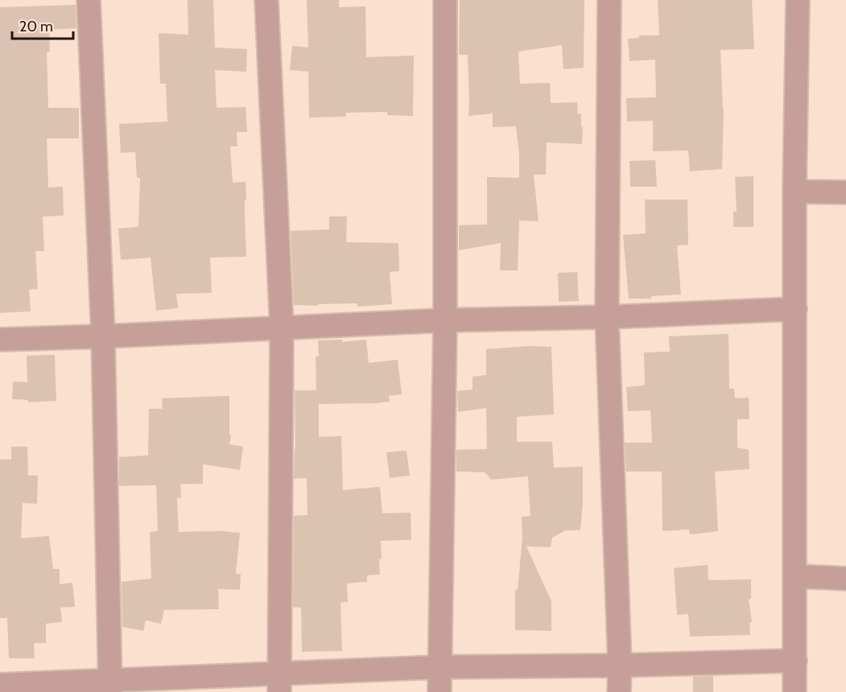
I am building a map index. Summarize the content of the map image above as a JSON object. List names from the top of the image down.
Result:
{
  "scale_bar": "20 m"
}
